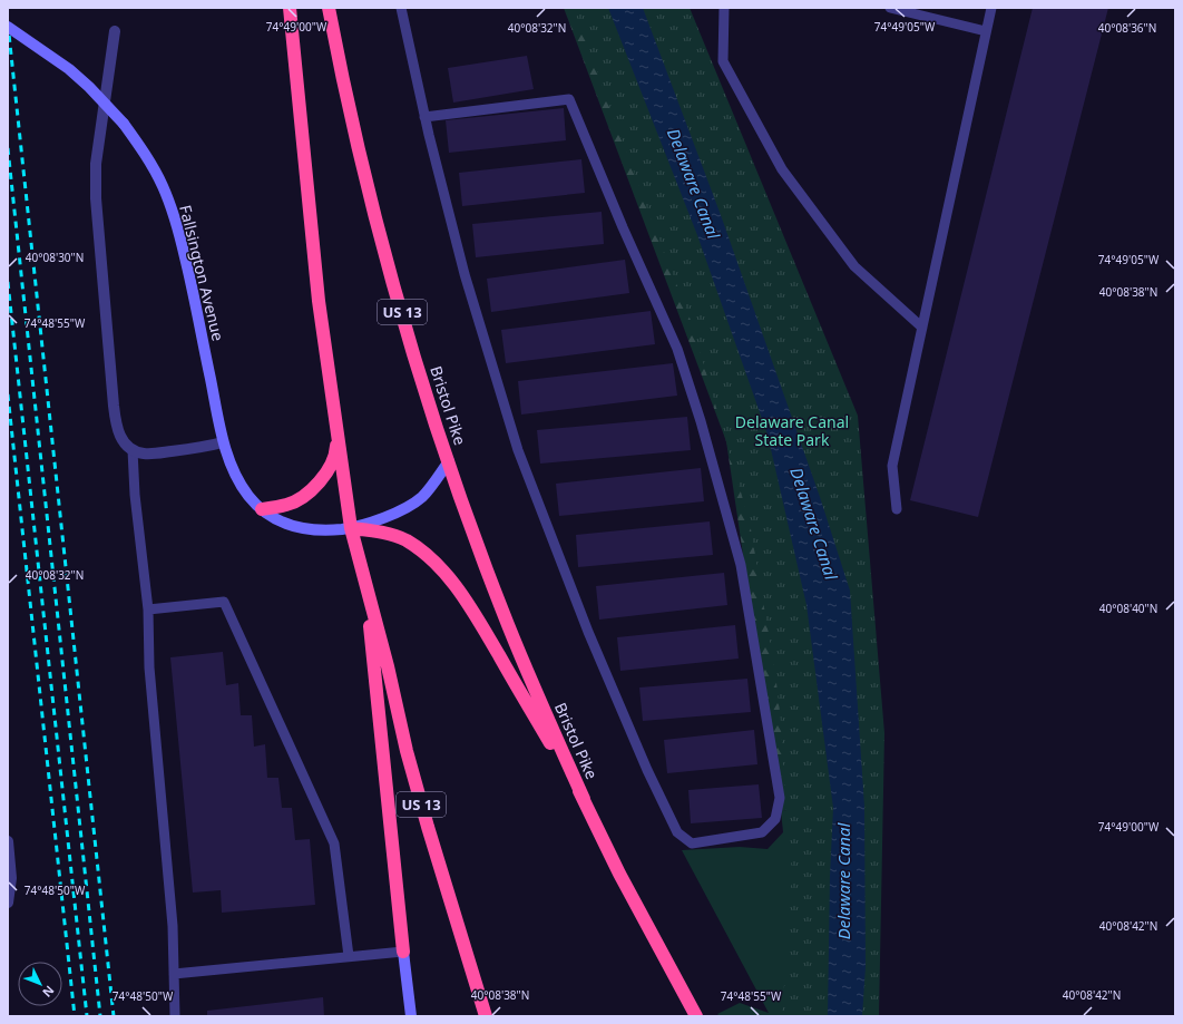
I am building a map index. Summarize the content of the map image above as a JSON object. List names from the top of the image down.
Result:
{
  "streets": {
    "highway": ["US 13", "Bristol Pike"],
    "main road": ["Fallsington Avenue"]
  },
  "crossings": [
    ["Fallsington Avenue", "US 13"],
    ["Fallsington Avenue", "Bristol Pike"],
    ["US 13", "Bristol Pike"]
  ],
  "water": ["Delaware Canal"],
  "parks": ["Delaware Canal State Park"],
  "north": "bottom right",
  "coordinates": [
    "74°49'00\"W",
    "74°49'05\"W",
    "40°08'32\"N",
    "40°08'36\"N",
    "40°08'30\"N",
    "40°08'38\"N",
    "74°48'55\"W",
    "40°08'40\"N",
    "74°48'50\"W",
    "40°08'42\"N"
  ]
}
